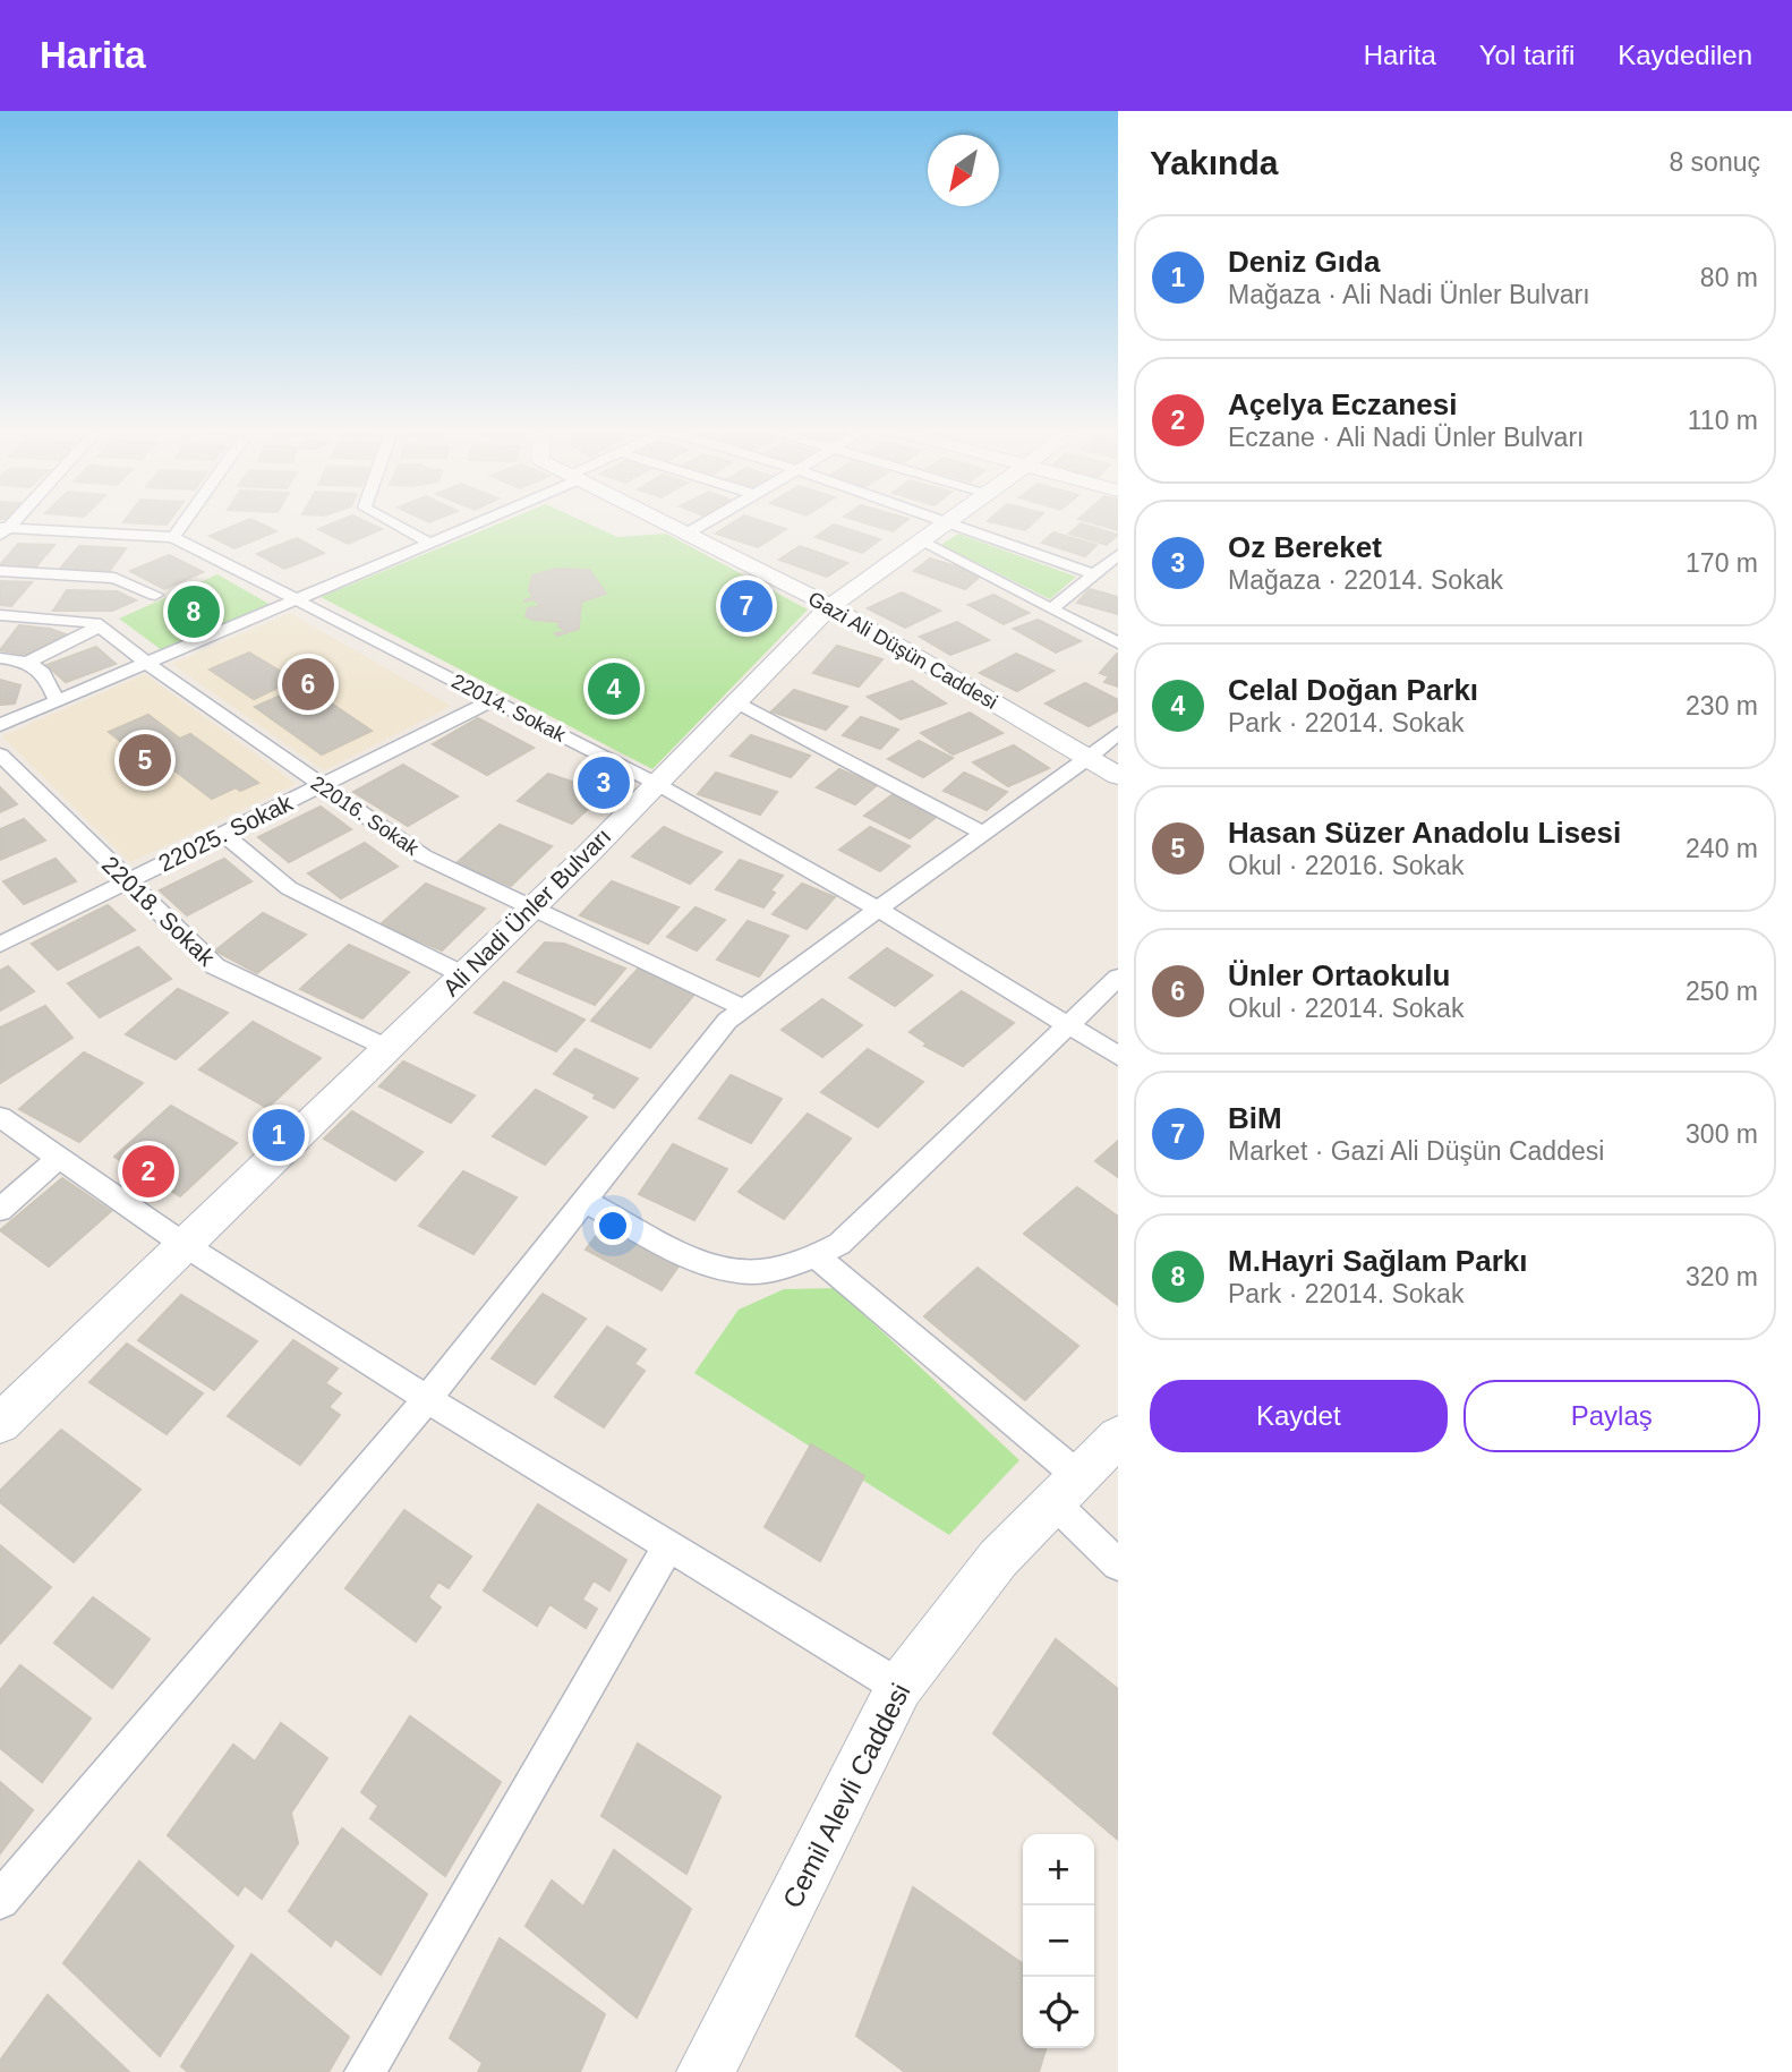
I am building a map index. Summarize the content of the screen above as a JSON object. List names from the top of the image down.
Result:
{
  "streets": {
    "street": [
      "Gazi Ali Düşün Caddesi",
      "22014. Sokak",
      "22016. Sokak",
      "22025. Sokak",
      "22018. Sokak",
      "Ali Nadi Ünler Bulvarı",
      "Cemil Alevli Caddesi"
    ]
  },
  "crossings": [
    ["Gazi Ali Düşün Caddesi", "Ali Nadi Ünler Bulvarı"],
    ["22014. Sokak", "22025. Sokak"],
    ["22014. Sokak", "Ali Nadi Ünler Bulvarı"],
    ["22016. Sokak", "22025. Sokak"],
    ["22016. Sokak", "Ali Nadi Ünler Bulvarı"],
    ["22025. Sokak", "22018. Sokak"],
    ["22018. Sokak", "Ali Nadi Ünler Bulvarı"]
  ],
  "north": "bottom left",
  "page": {
    "header": "Harita",
    "nav": ["Harita", "Yol tarifi", "Kaydedilen"],
    "heading": ["Yakında", "8 sonuç"],
    "list": [
      {
        "mark": "1",
        "name": "Deniz Gıda",
        "note": "Mağaza · Ali Nadi Ünler Bulvarı",
        "value": "80 m"
      },
      {
        "mark": "2",
        "name": "Açelya Eczanesi",
        "note": "Eczane · Ali Nadi Ünler Bulvarı",
        "value": "110 m"
      },
      {
        "mark": "3",
        "name": "Oz Bereket",
        "note": "Mağaza · 22014. Sokak",
        "value": "170 m"
      },
      {
        "mark": "4",
        "name": "Celal Doğan Parkı",
        "note": "Park · 22014. Sokak",
        "value": "230 m"
      },
      {
        "mark": "5",
        "name": "Hasan Süzer Anadolu Lisesi",
        "note": "Okul · 22016. Sokak",
        "value": "240 m"
      },
      {
        "mark": "6",
        "name": "Ünler Ortaokulu",
        "note": "Okul · 22014. Sokak",
        "value": "250 m"
      },
      {
        "mark": "7",
        "name": "BiM",
        "note": "Market · Gazi Ali Düşün Caddesi",
        "value": "300 m"
      },
      {
        "mark": "8",
        "name": "M.Hayri Sağlam Parkı",
        "note": "Park · 22014. Sokak",
        "value": "320 m"
      }
    ],
    "pins": [
      "7",
      "8",
      "6",
      "4",
      "5",
      "3",
      "1",
      "2"
    ],
    "buttons": ["Kaydet", "Paylaş"],
    "map_buttons": ["+", "−"]
  }
}
